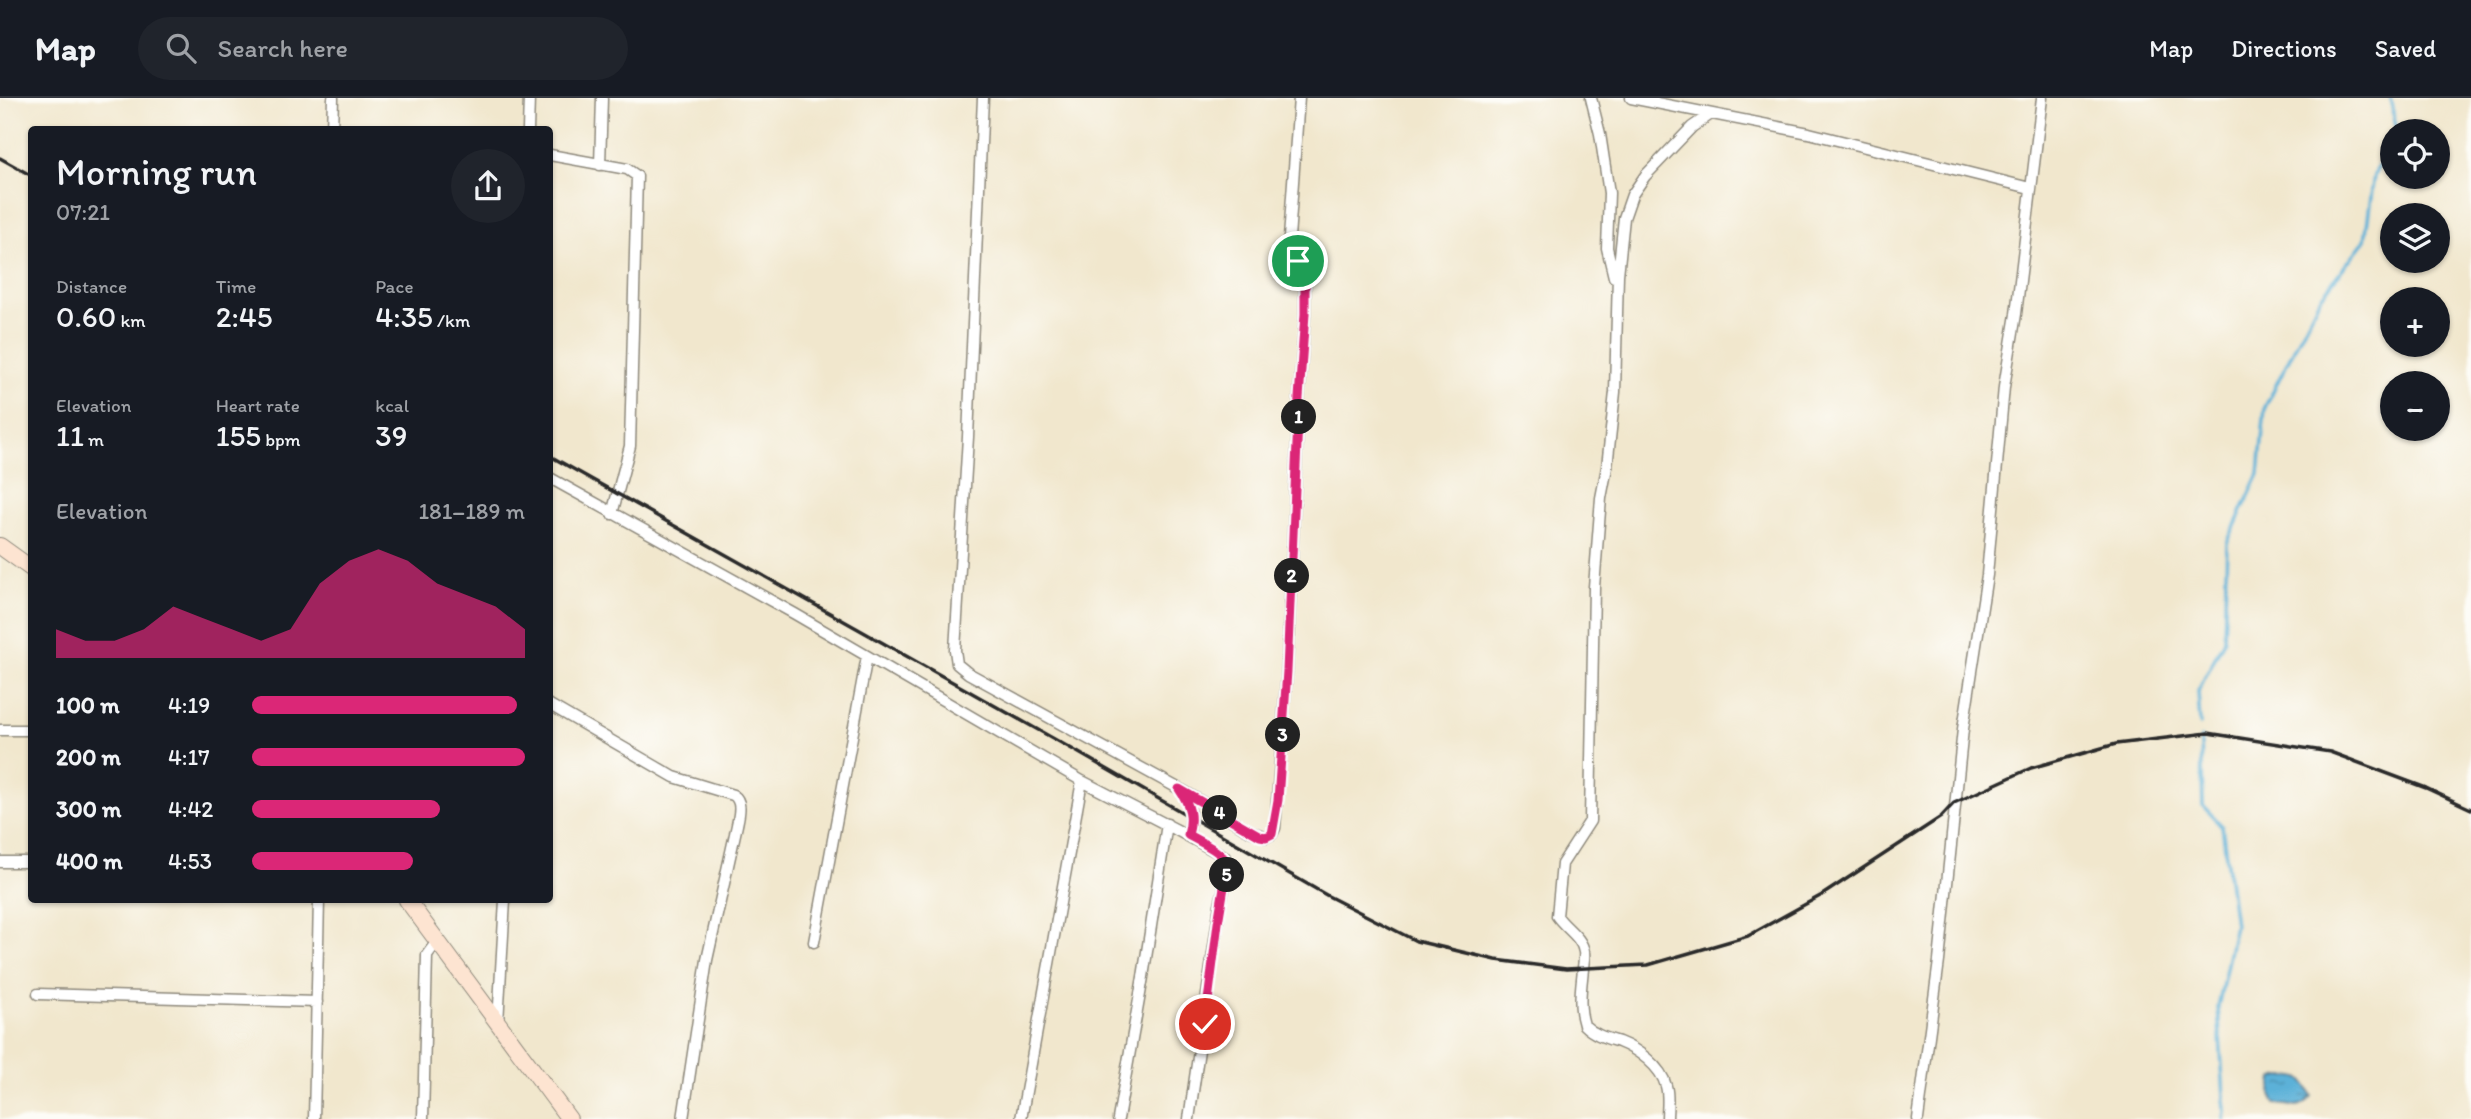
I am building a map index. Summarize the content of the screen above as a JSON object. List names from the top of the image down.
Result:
{
  "page": {
    "header": "Map",
    "search": "Search here",
    "nav": ["Map", "Directions", "Saved"],
    "map_buttons": ["+", "−"],
    "heading": ["Morning run", "07:21"],
    "stats": [
      ["Distance", "0.60 km"],
      ["Time", "2:45"],
      ["Pace", "4:35 /km"],
      ["Elevation", "11 m"],
      ["Heart rate", "155 bpm"],
      ["kcal", "39"]
    ],
    "pins": [
      "1",
      "2",
      "3",
      "4",
      "5"
    ],
    "chart": ["Elevation", "181–189 m"],
    "list": [
      {
        "name": "100 m",
        "note": "4:19"
      },
      {
        "name": "200 m",
        "note": "4:17"
      },
      {
        "name": "300 m",
        "note": "4:42"
      },
      {
        "name": "400 m",
        "note": "4:53"
      }
    ]
  }
}
